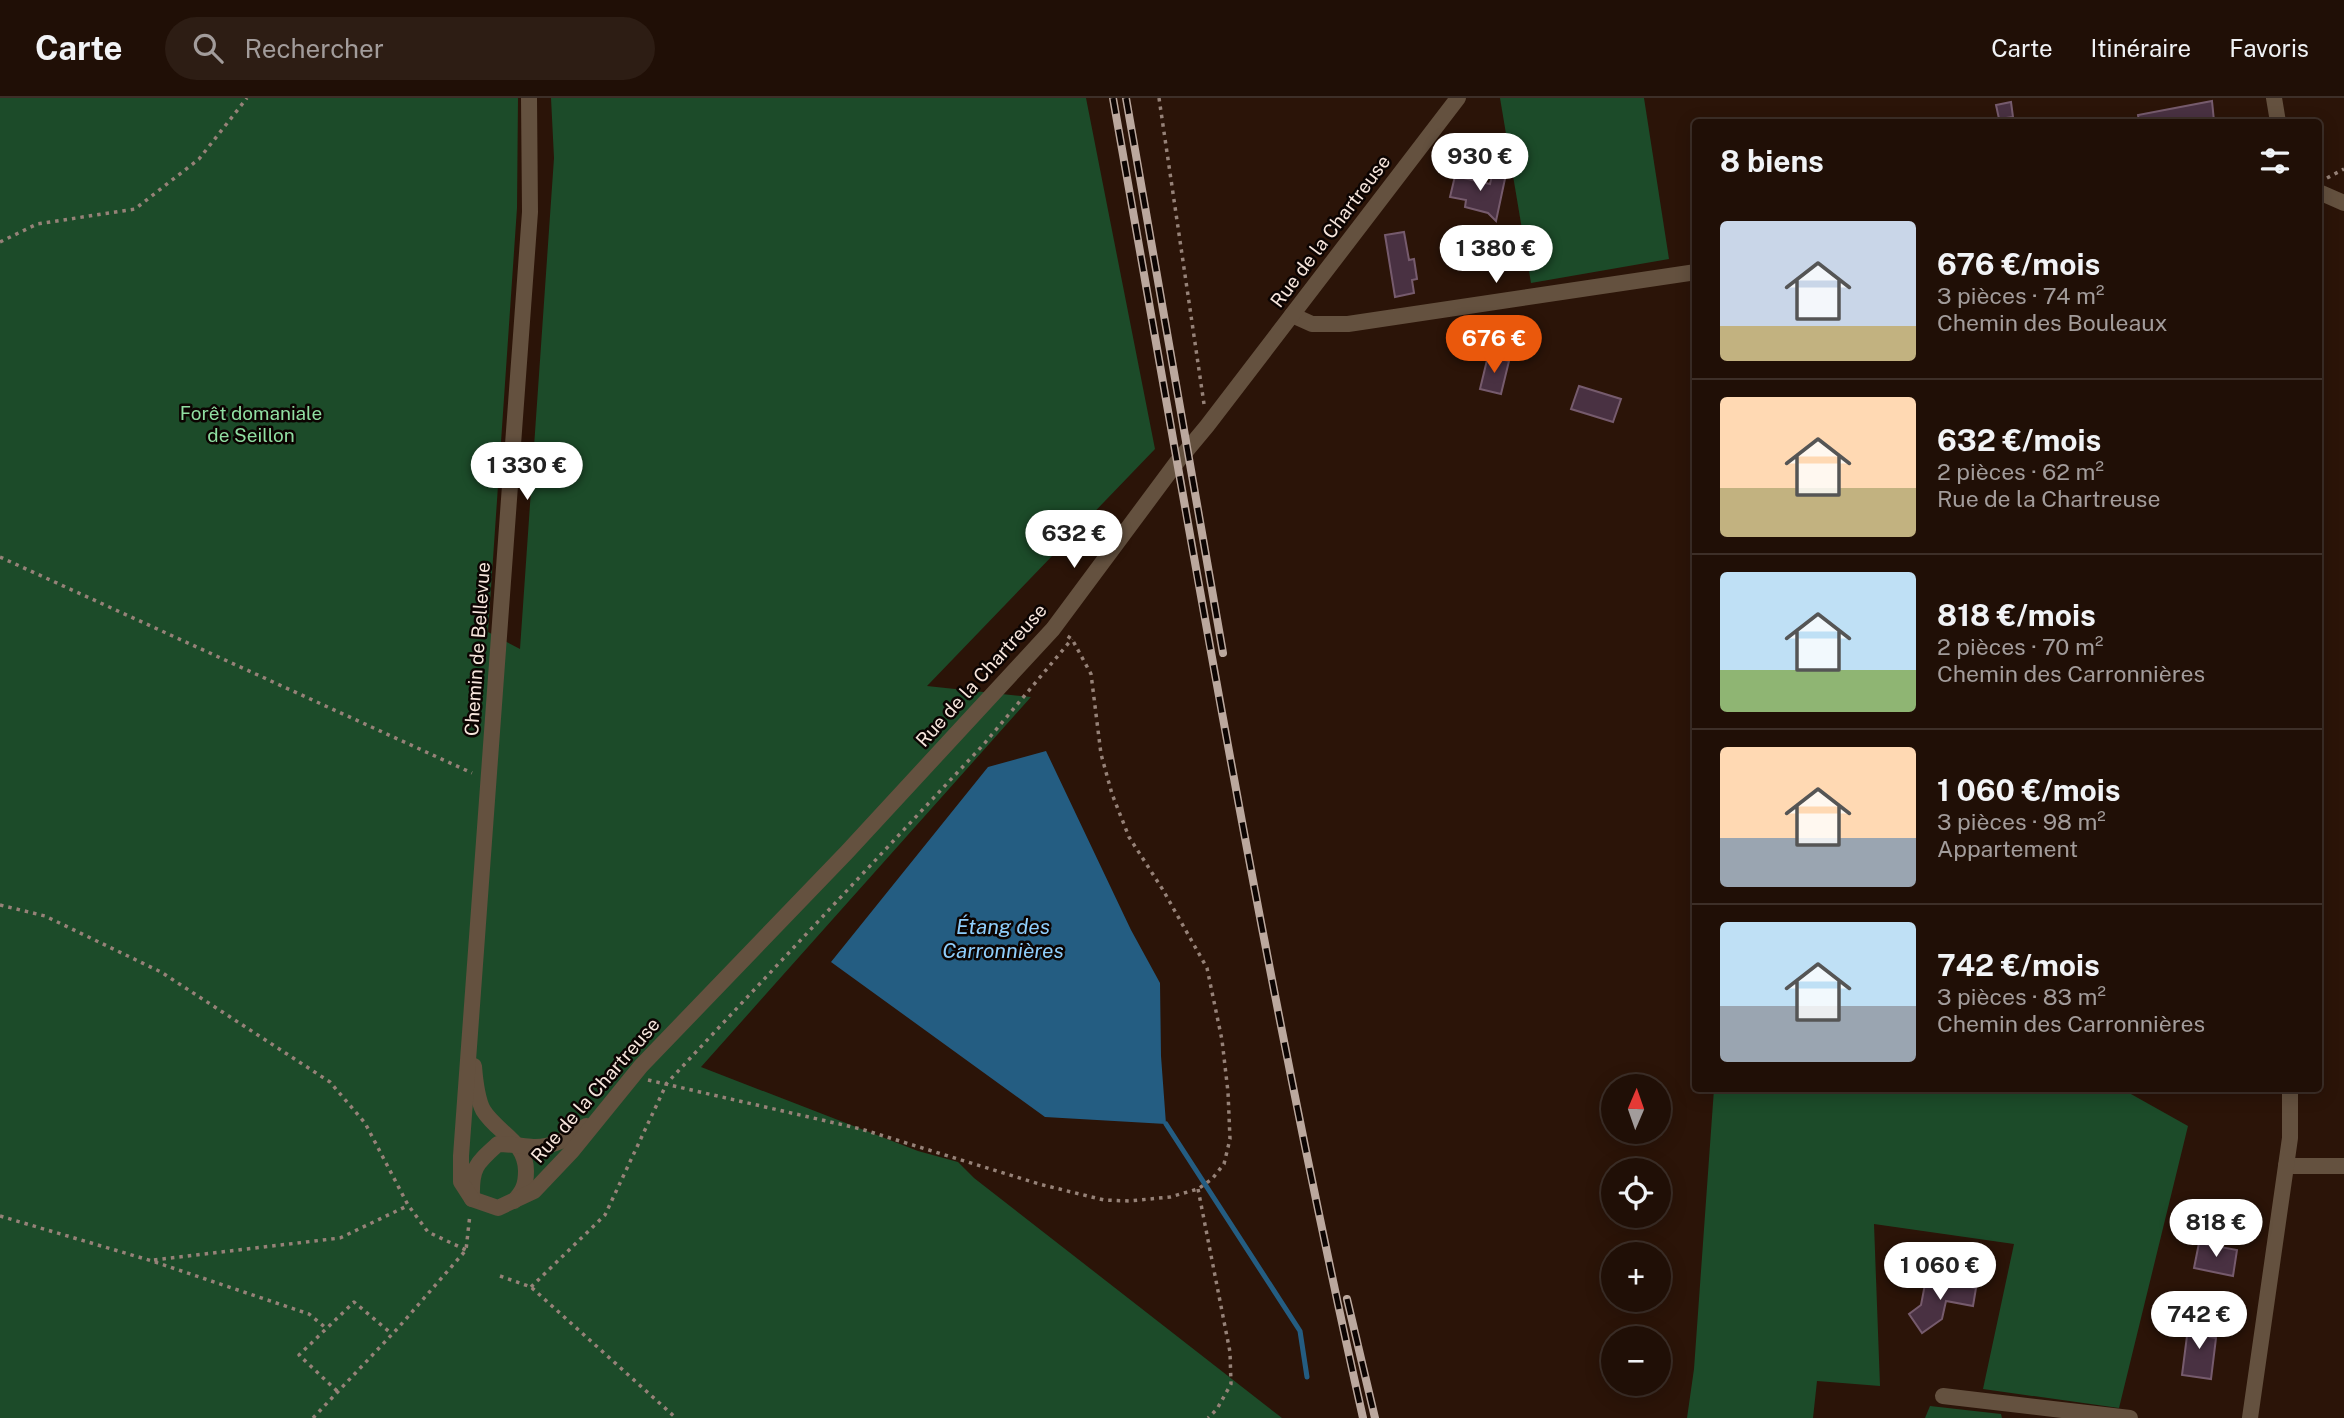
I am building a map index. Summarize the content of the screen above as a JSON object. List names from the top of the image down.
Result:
{
  "streets": {
    "street": ["Rue de la Chartreuse", "Chemin de Bellevue"]
  },
  "crossings": [
    ["Rue de la Chartreuse", "Chemin de Bellevue"]
  ],
  "water": ["Étang des Carronnières"],
  "parks": ["Forêt domaniale de Seillon"],
  "north": "top",
  "page": {
    "header": "Carte",
    "search": "Rechercher",
    "nav": ["Carte", "Itinéraire", "Favoris"],
    "heading": "8 biens",
    "price": [
      "930 €",
      "1 380 €",
      "676 €",
      "1 330 €",
      "632 €",
      "818 €",
      "1 060 €",
      "742 €"
    ],
    "list": [
      {
        "name": "676 €/mois",
        "note": "3 pièces · 74 m² · Chemin des Bouleaux"
      },
      {
        "name": "632 €/mois",
        "note": "2 pièces · 62 m² · Rue de la Chartreuse"
      },
      {
        "name": "818 €/mois",
        "note": "2 pièces · 70 m² · Chemin des Carronnières"
      },
      {
        "name": "1 060 €/mois",
        "note": "3 pièces · 98 m² · Appartement"
      },
      {
        "name": "742 €/mois",
        "note": "3 pièces · 83 m² · Chemin des Carronnières"
      }
    ],
    "map_buttons": ["+", "−"]
  }
}
